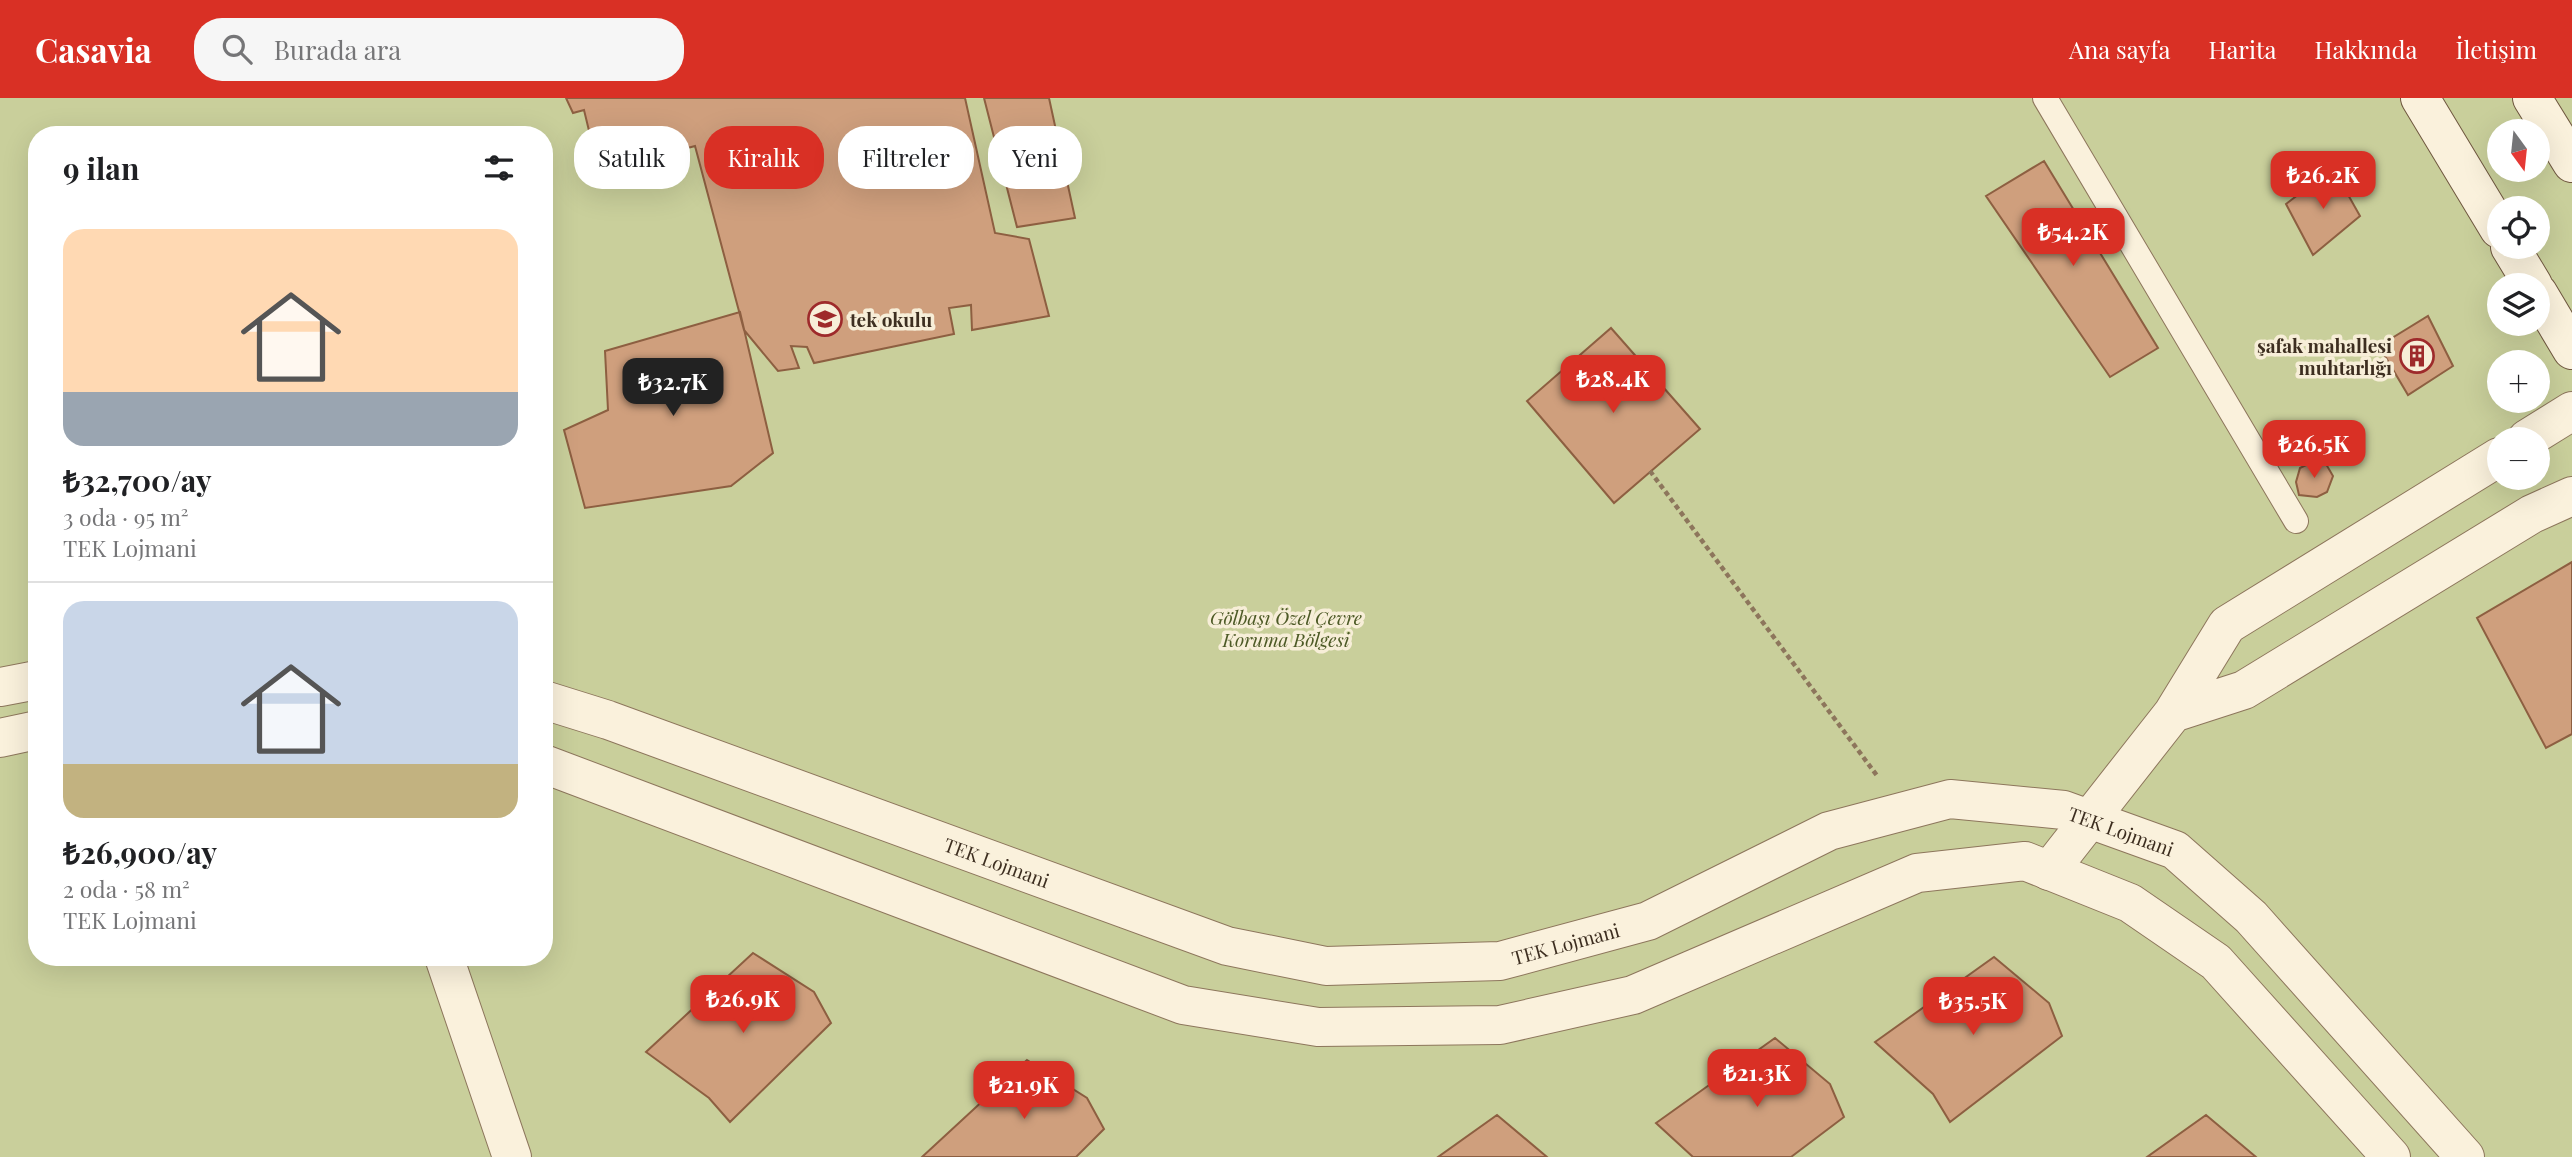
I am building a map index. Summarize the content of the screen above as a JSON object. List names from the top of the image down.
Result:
{
  "streets": {
    "street": ["TEK Lojmani"]
  },
  "parks": ["Gölbaşı Özel Çevre Koruma Bölgesi"],
  "places": {
    "school or university": ["tek okulu"],
    "building": ["şafak mahallesi muhtarlığı"]
  },
  "north": "bottom",
  "page": {
    "header": "Casavia",
    "search": "Burada ara",
    "nav": [
      "Ana sayfa",
      "Harita",
      "Hakkında",
      "İletişim"
    ],
    "map_buttons": ["+", "−"],
    "chip": [
      "Satılık",
      "Kiralık",
      "Filtreler",
      "Yeni"
    ],
    "heading": "9 ilan",
    "price": [
      "₺26.2K",
      "₺54.2K",
      "₺28.4K",
      "₺32.7K",
      "₺26.5K",
      "₺26.9K",
      "₺35.5K",
      "₺21.3K",
      "₺21.9K"
    ],
    "list": [
      {
        "name": "₺32,700/ay",
        "note": "3 oda · 95 m² · TEK Lojmani"
      },
      {
        "name": "₺26,900/ay",
        "note": "2 oda · 58 m² · TEK Lojmani"
      }
    ]
  }
}
